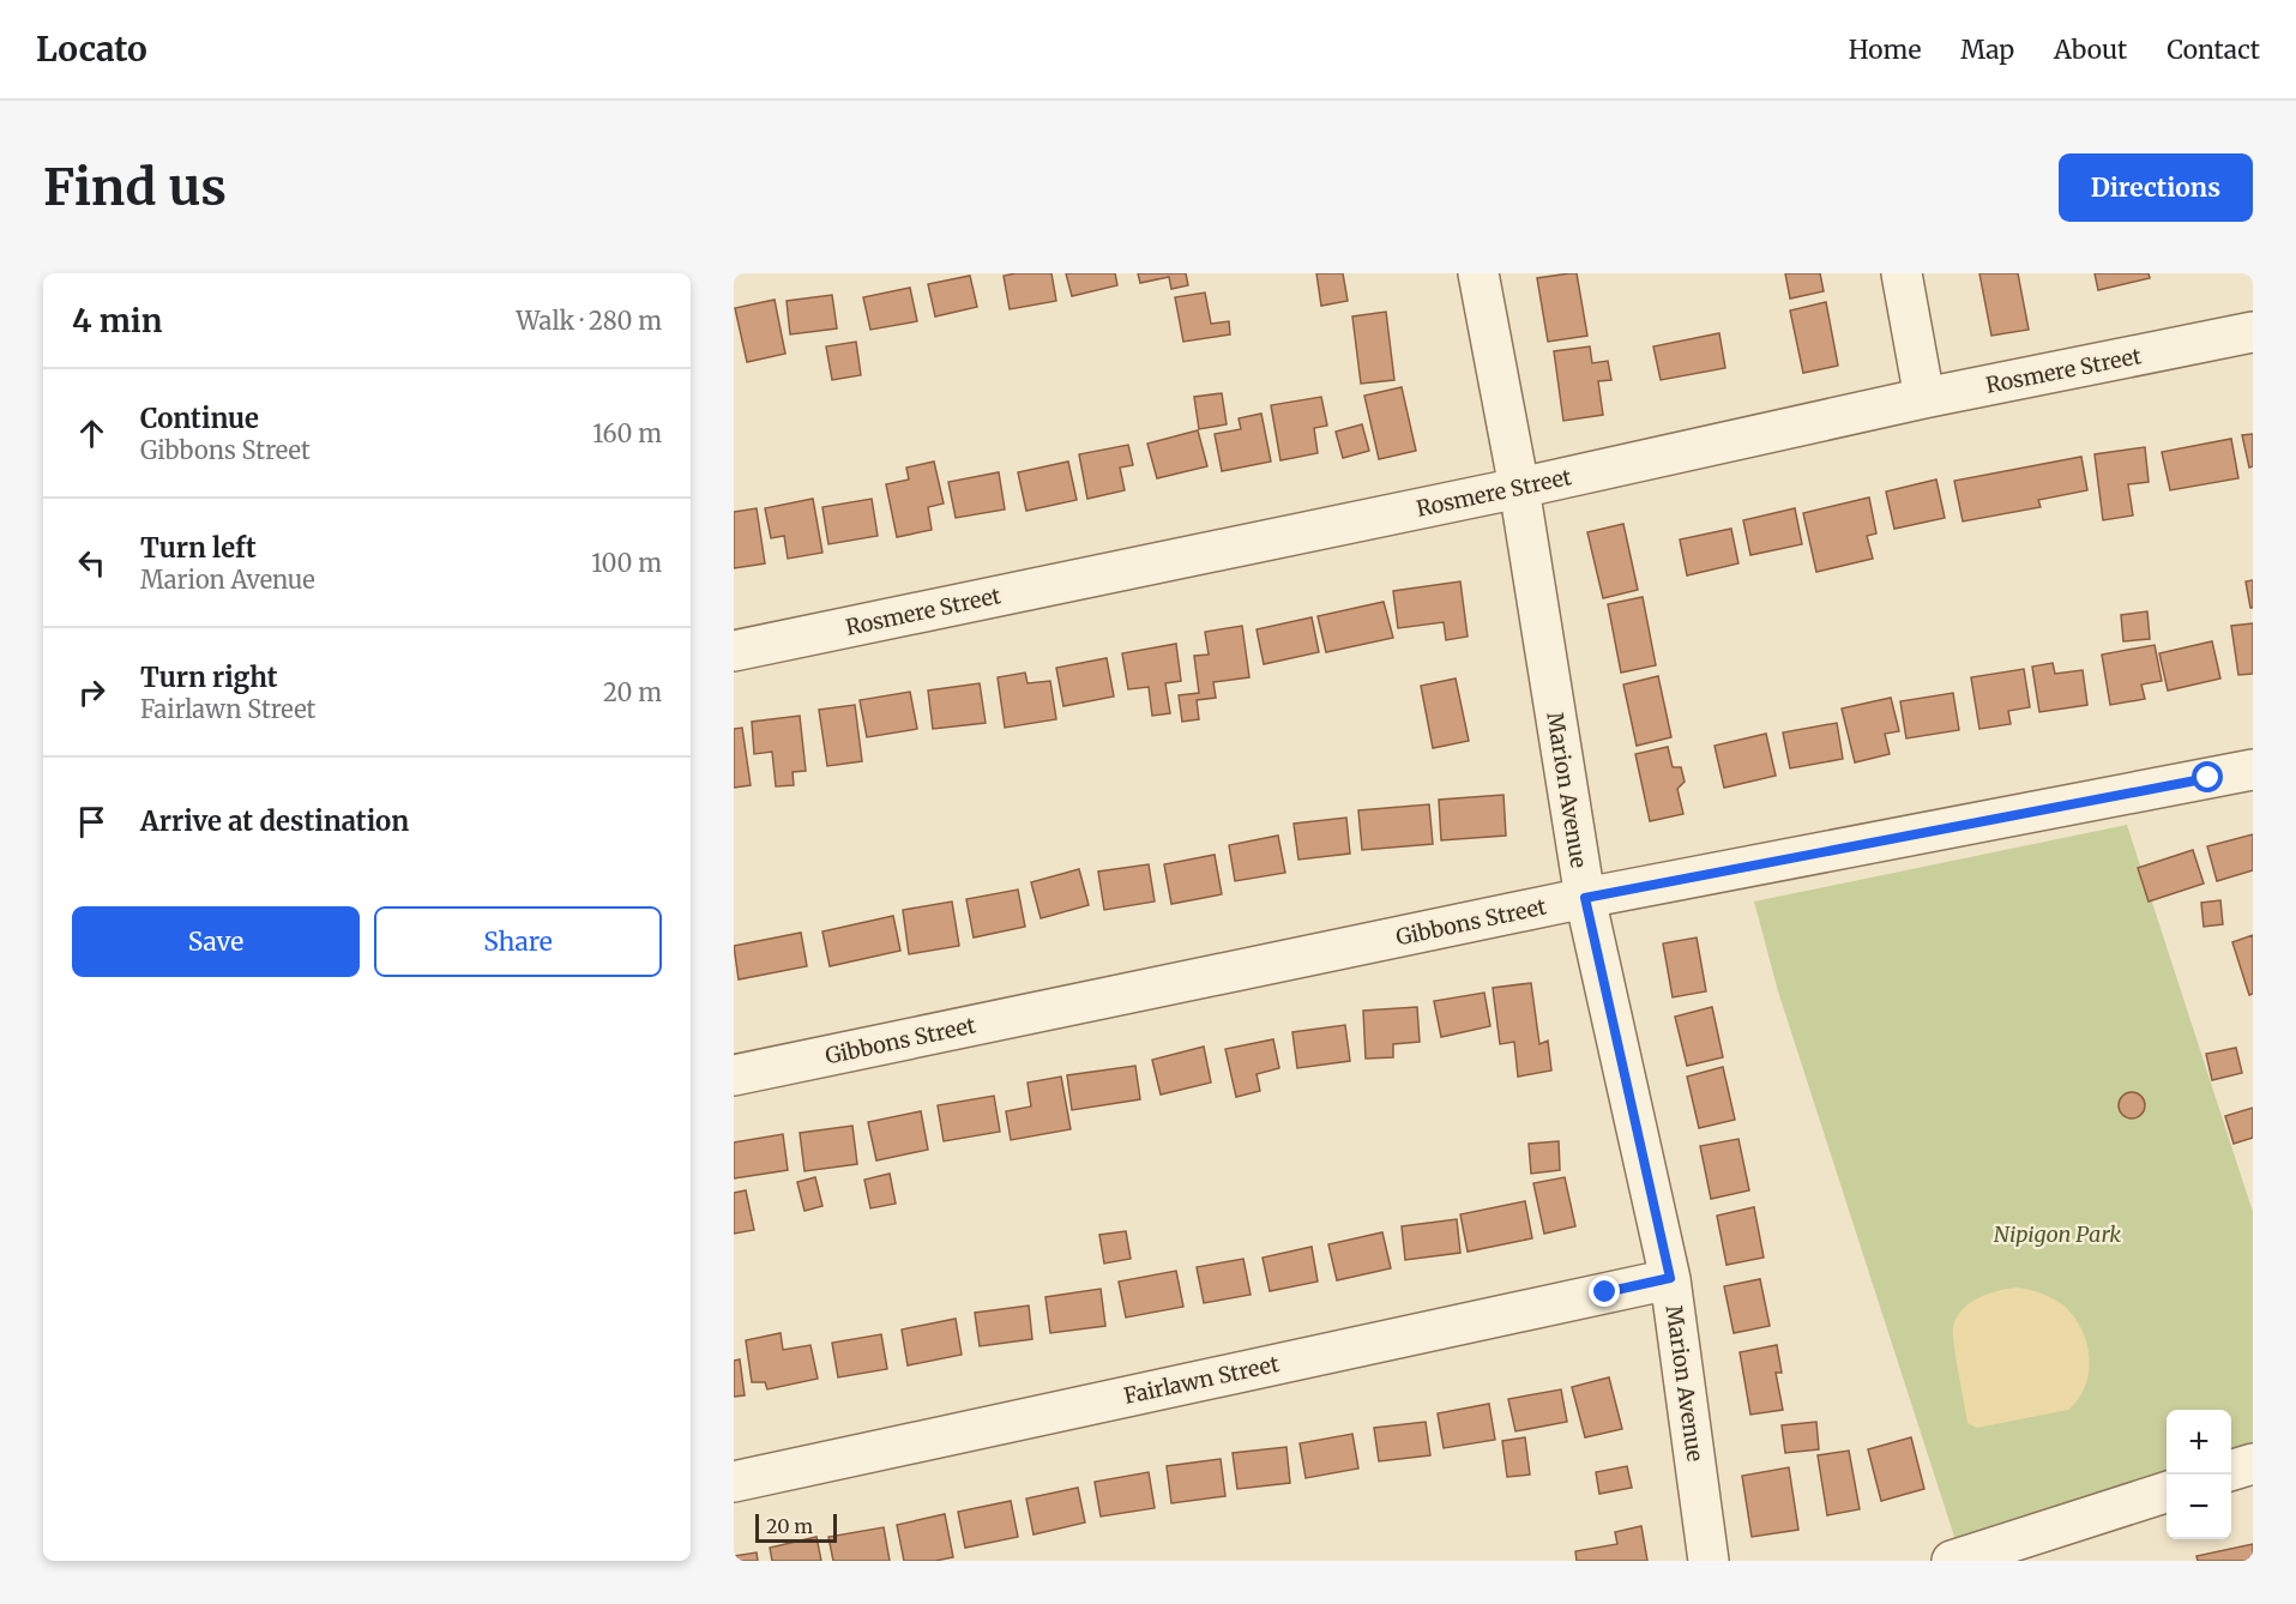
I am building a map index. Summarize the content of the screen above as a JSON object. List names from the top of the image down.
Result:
{
  "streets": {
    "street": [
      "Rosmere Street",
      "Marion Avenue",
      "Gibbons Street",
      "Fairlawn Street"
    ]
  },
  "crossings": [
    ["Rosmere Street", "Marion Avenue"],
    ["Marion Avenue", "Gibbons Street"],
    ["Marion Avenue", "Fairlawn Street"]
  ],
  "parks": ["Nipigon Park"],
  "scale_bar": "20 m",
  "page": {
    "header": "Locato",
    "nav": [
      "Home",
      "Map",
      "About",
      "Contact"
    ],
    "buttons": [
      "Directions",
      ["Save", "Share"]
    ],
    "title": "Find us",
    "heading": ["4 min", "Walk · 280 m"],
    "list": [
      ["Continue", "Gibbons Street", "160 m"],
      ["Turn left", "Marion Avenue", "100 m"],
      ["Turn right", "Fairlawn Street", "20 m"],
      "Arrive at destination"
    ],
    "map_buttons": ["+", "−"],
    "scale": "20 m"
  }
}
